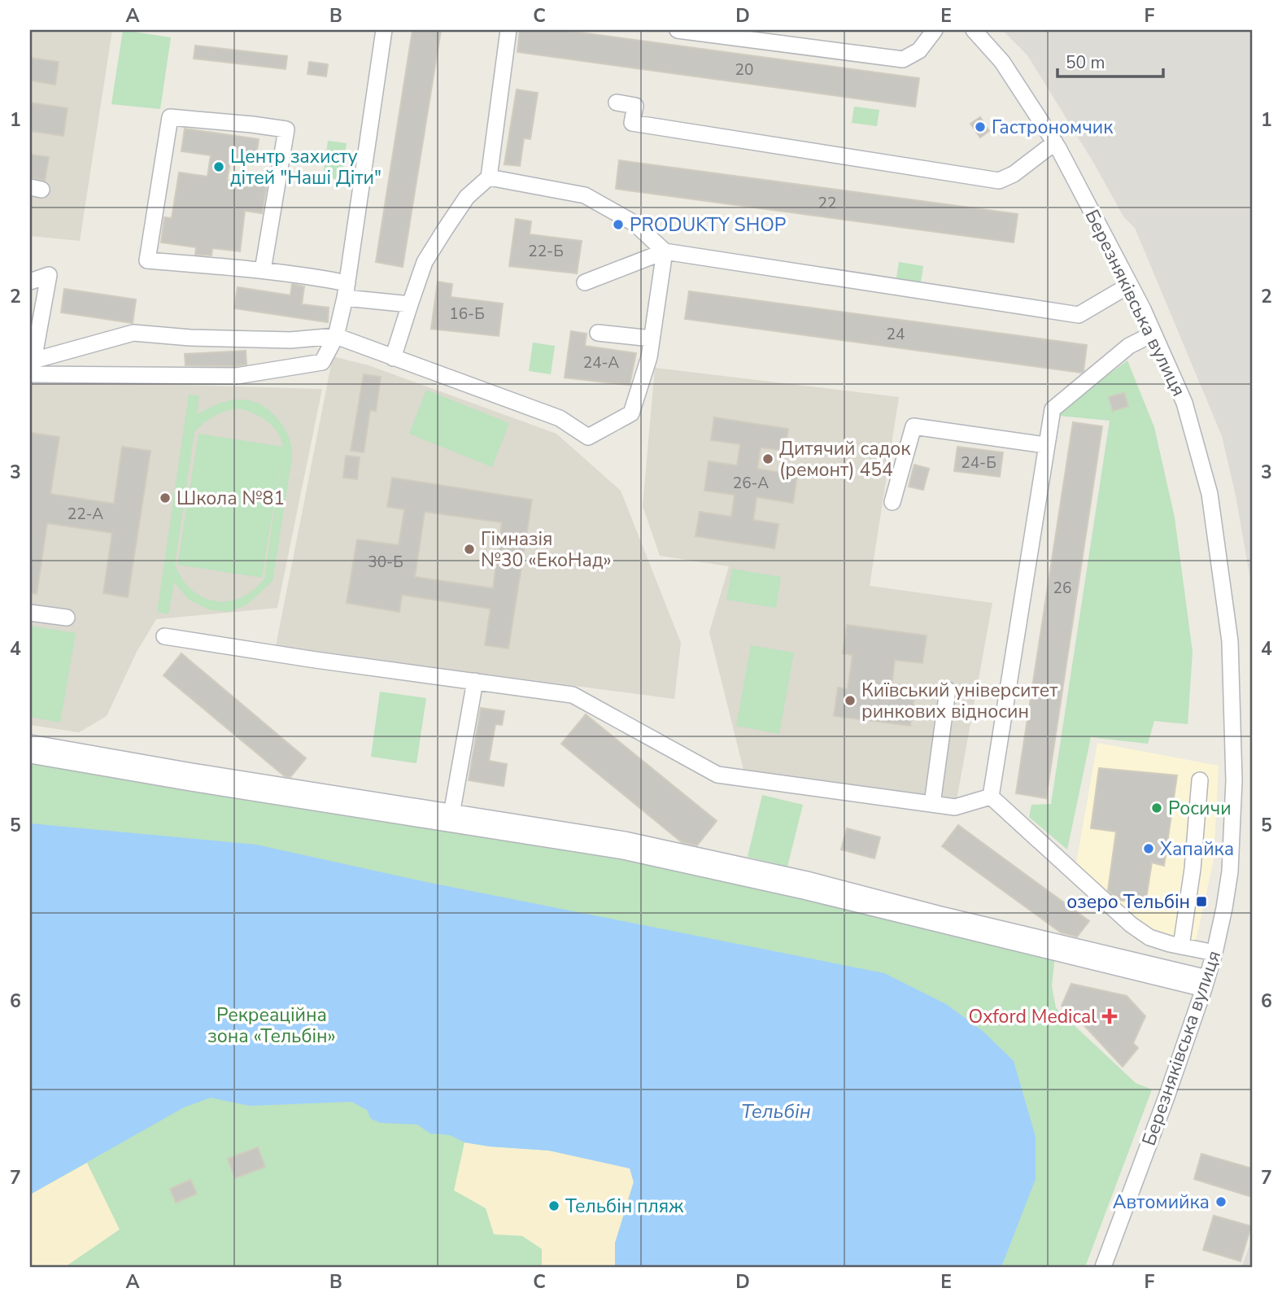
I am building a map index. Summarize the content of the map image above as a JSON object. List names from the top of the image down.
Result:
{
  "streets": {
    "street": ["Березняківська вулиця"]
  },
  "water": ["Тельбін"],
  "parks": ["Рекреаційна зона «Тельбін»"],
  "places": {
    "other": [
      "Гастрономчик",
      "Центр захисту дітей \"Наші Діти\"",
      "PRODUKTY SHOP",
      "Дитячий садок (ремонт) 454",
      "Школа №81",
      "Гімназія №30 «ЕкоНад»",
      "Київський університет ринкових відносин",
      "Росичи",
      "Хапайка",
      "Автомийка",
      "Тельбін пляж"
    ],
    "transit": ["озеро Тельбін"],
    "health": ["Oxford Medical"]
  },
  "house_numbers": [
    "20",
    "22",
    "22-Б",
    "16-Б",
    "24",
    "24-А",
    "24-Б",
    "26-А",
    "22-А",
    "30-Б",
    "26"
  ],
  "scale_bar": "50 m",
  "grid": {
    "columns": [
      "A",
      "B",
      "C",
      "D",
      "E",
      "F"
    ],
    "rows": [
      "1",
      "2",
      "3",
      "4",
      "5",
      "6",
      "7"
    ]
  }
}
